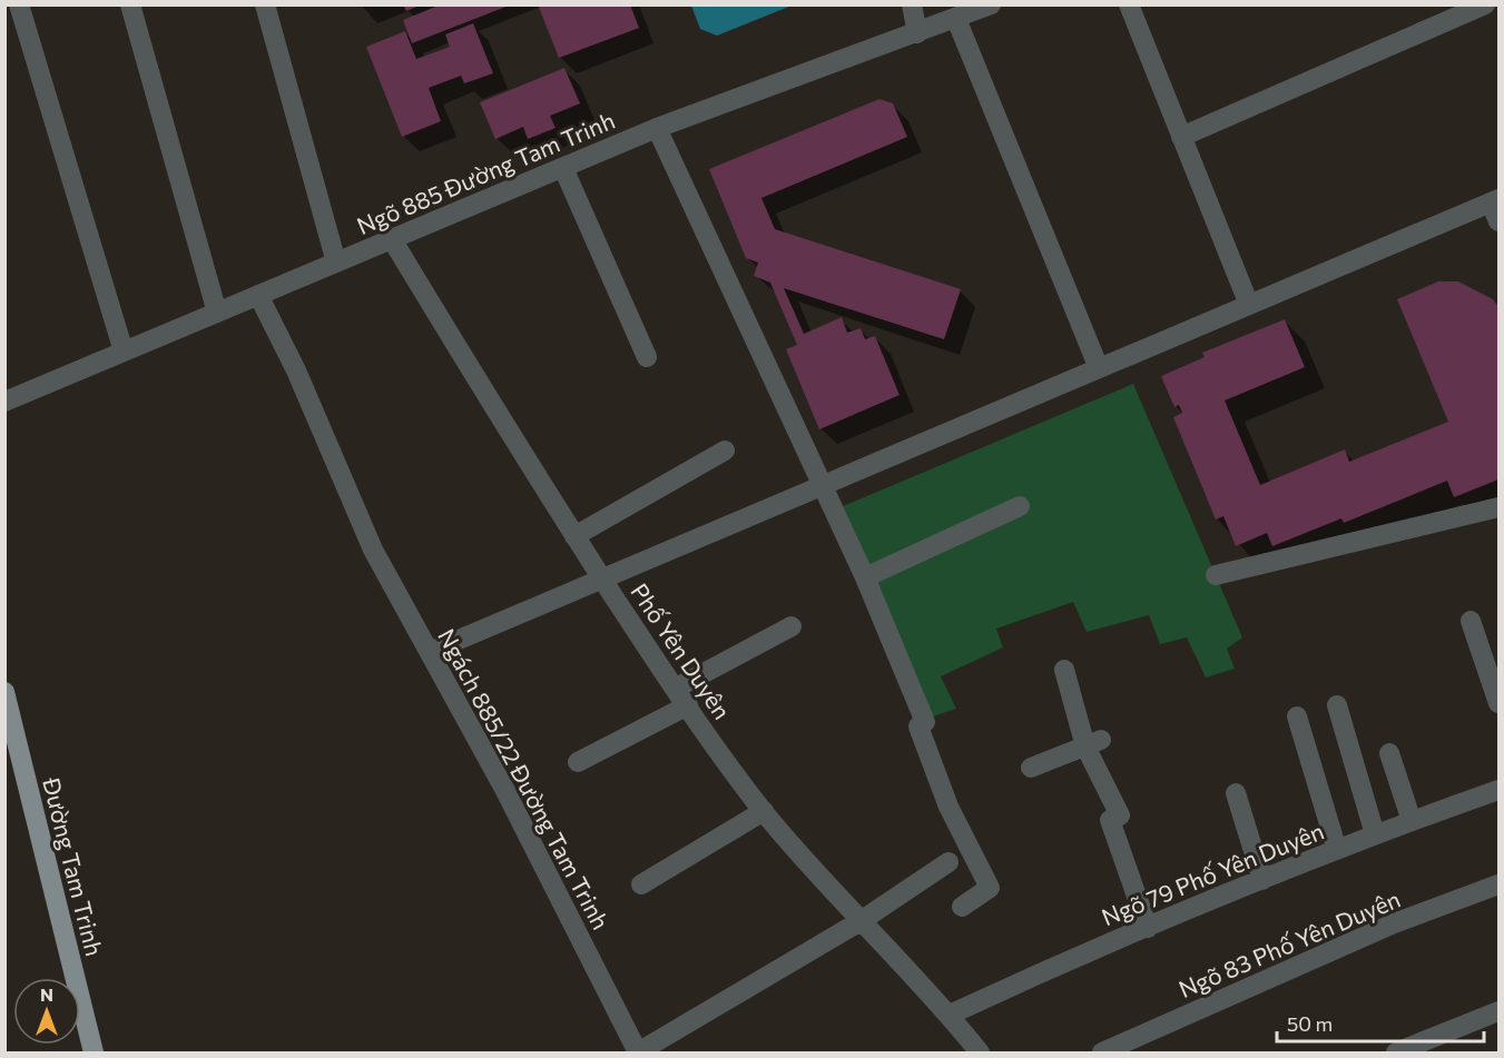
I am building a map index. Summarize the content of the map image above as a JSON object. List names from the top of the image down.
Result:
{
  "streets": {
    "main road": ["Đường Tam Trinh"],
    "street": [
      "Ngõ 885 Đường Tam Trinh",
      "Phố Yên Duyên",
      "Ngách 885/22 Đường Tam Trinh",
      "Ngõ 79 Phố Yên Duyên",
      "Ngõ 83 Phố Yên Duyên"
    ]
  },
  "crossings": [
    ["Ngõ 885 Đường Tam Trinh", "Phố Yên Duyên"],
    ["Ngõ 885 Đường Tam Trinh", "Ngách 885/22 Đường Tam Trinh"],
    ["Phố Yên Duyên", "Ngách 885/22 Đường Tam Trinh"],
    ["Phố Yên Duyên", "Ngõ 79 Phố Yên Duyên"]
  ],
  "scale_bar": "50 m",
  "north": "top"
}
